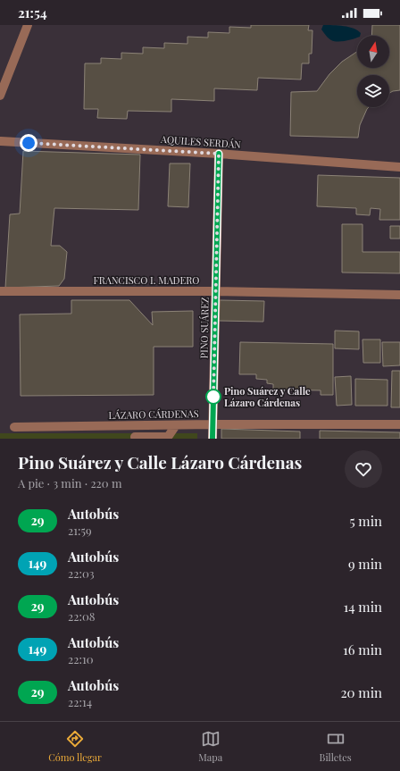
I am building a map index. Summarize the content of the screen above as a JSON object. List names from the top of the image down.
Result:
{
  "streets": {
    "street": [
      "AQUILES SERDÁN",
      "FRANCISCO I. MADERO",
      "PINO SUÁREZ",
      "LÁZARO CÁRDENAS"
    ]
  },
  "crossings": [
    ["AQUILES SERDÁN", "PINO SUÁREZ"],
    ["FRANCISCO I. MADERO", "PINO SUÁREZ"],
    ["PINO SUÁREZ", "LÁZARO CÁRDENAS"]
  ],
  "places": ["Pino Suárez y Calle Lázaro Cárdenas"],
  "lines": ["bus line 29"],
  "north": "top",
  "page": {
    "status": "21:54",
    "heading": ["Pino Suárez y Calle Lázaro Cárdenas", "A pie · 3 min · 220 m"],
    "list": [
      {
        "mark": "29",
        "name": "Autobús",
        "note": "21:59",
        "value": "5 min"
      },
      {
        "mark": "149",
        "name": "Autobús",
        "note": "22:03",
        "value": "9 min"
      },
      {
        "mark": "29",
        "name": "Autobús",
        "note": "22:08",
        "value": "14 min"
      },
      {
        "mark": "149",
        "name": "Autobús",
        "note": "22:10",
        "value": "16 min"
      },
      {
        "mark": "29",
        "name": "Autobús",
        "note": "22:14",
        "value": "20 min"
      }
    ],
    "tabs": ["Cómo llegar", "Mapa", "Billetes"]
  }
}
